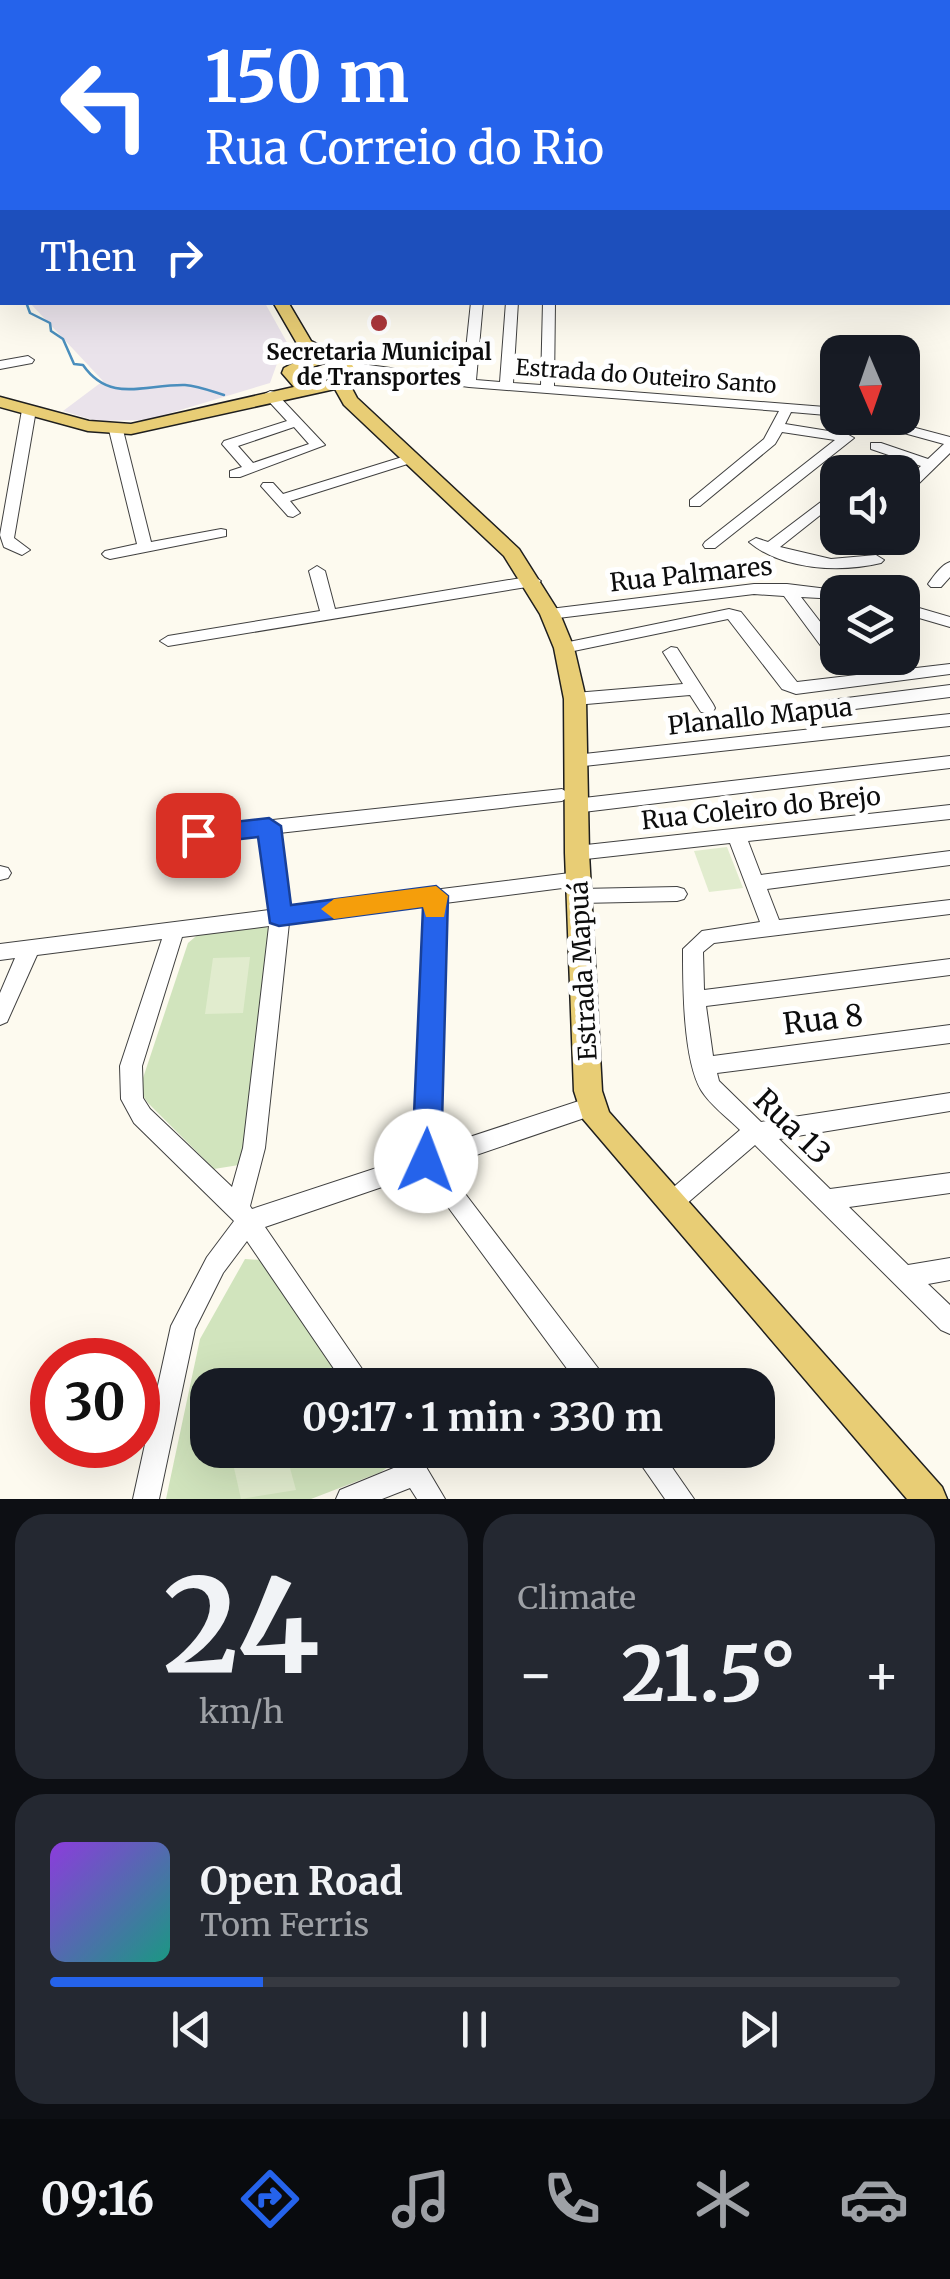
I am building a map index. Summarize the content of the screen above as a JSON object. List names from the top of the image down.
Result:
{
  "streets": {
    "main road": ["Estrada Mapuá"],
    "street": [
      "Estrada do Outeiro Santo",
      "Rua Palmares",
      "Planallo Mapua",
      "Rua Coleiro do Brejo",
      "Rua 8",
      "Rua 13"
    ]
  },
  "crossings": [
    ["Estrada do Outeiro Santo", "Estrada Mapuá"],
    ["Rua Palmares", "Estrada Mapuá"],
    ["Planallo Mapua", "Estrada Mapuá"],
    ["Rua Coleiro do Brejo", "Estrada Mapuá"],
    ["Rua 8", "Rua 13"]
  ],
  "places": ["Secretaria Municipal de Transportes"],
  "north": "bottom",
  "page": {
    "turn": ["150 m", "Rua Correio do Rio"],
    "then": "Then",
    "limit": "30",
    "trip": "09:17 · 1 min · 330 m",
    "tile": [
      ["24", "km/h"],
      "Climate"
    ],
    "heat": ["−", "21.5°", "+"],
    "song": ["Open Road", "Tom Ferris"],
    "tabs": "09:16"
  }
}
